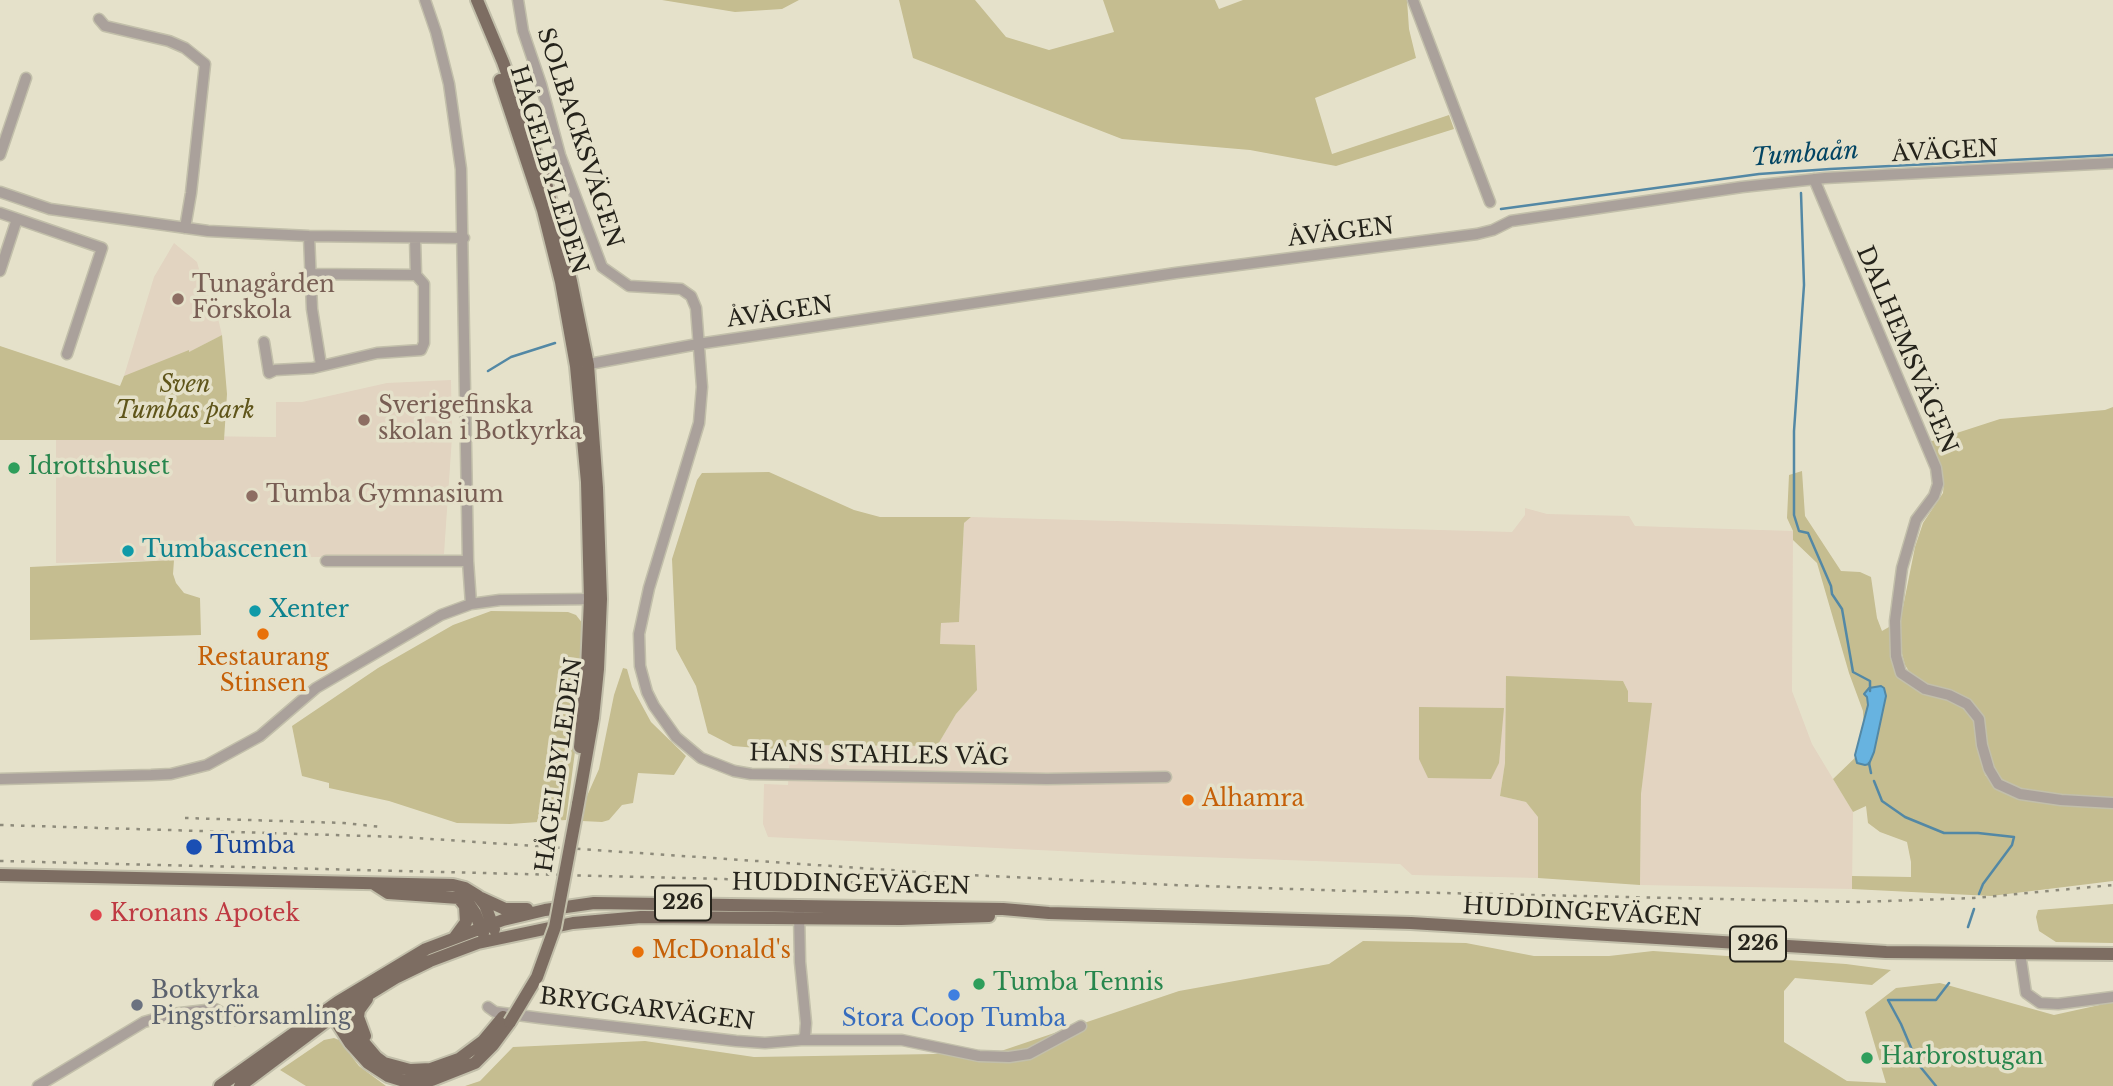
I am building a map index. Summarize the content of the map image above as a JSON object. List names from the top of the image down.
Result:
{
  "streets": {
    "main road": ["HÅGELBYLEDEN", "HUDDINGEVÄGEN", "226"],
    "street": [
      "SOLBACKSVÄGEN",
      "ÅVÄGEN",
      "DALHEMSVÄGEN",
      "HANS STAHLES VÄG",
      "BRYGGARVÄGEN"
    ]
  },
  "crossings": [
    ["SOLBACKSVÄGEN", "ÅVÄGEN"],
    ["SOLBACKSVÄGEN", "HANS STAHLES VÄG"],
    ["ÅVÄGEN", "HÅGELBYLEDEN"],
    ["ÅVÄGEN", "DALHEMSVÄGEN"],
    ["ÅVÄGEN", "HANS STAHLES VÄG"],
    ["HÅGELBYLEDEN", "HUDDINGEVÄGEN"],
    ["HÅGELBYLEDEN", "226"],
    ["HUDDINGEVÄGEN", "226"]
  ],
  "water": ["Tumbaån"],
  "parks": ["Sven Tumbas park"],
  "places": [
    "Tunagården Förskola",
    "Sverigefinska skolan i Botkyrka",
    "Idrottshuset",
    "Tumba Gymnasium",
    "Tumbascenen",
    "Xenter",
    "Restaurang Stinsen",
    "Alhamra",
    "Tumba",
    "Kronans Apotek",
    "McDonald's",
    "Tumba Tennis",
    "Stora Coop Tumba",
    "Botkyrka Pingstförsamling",
    "Harbrostugan"
  ]
}
